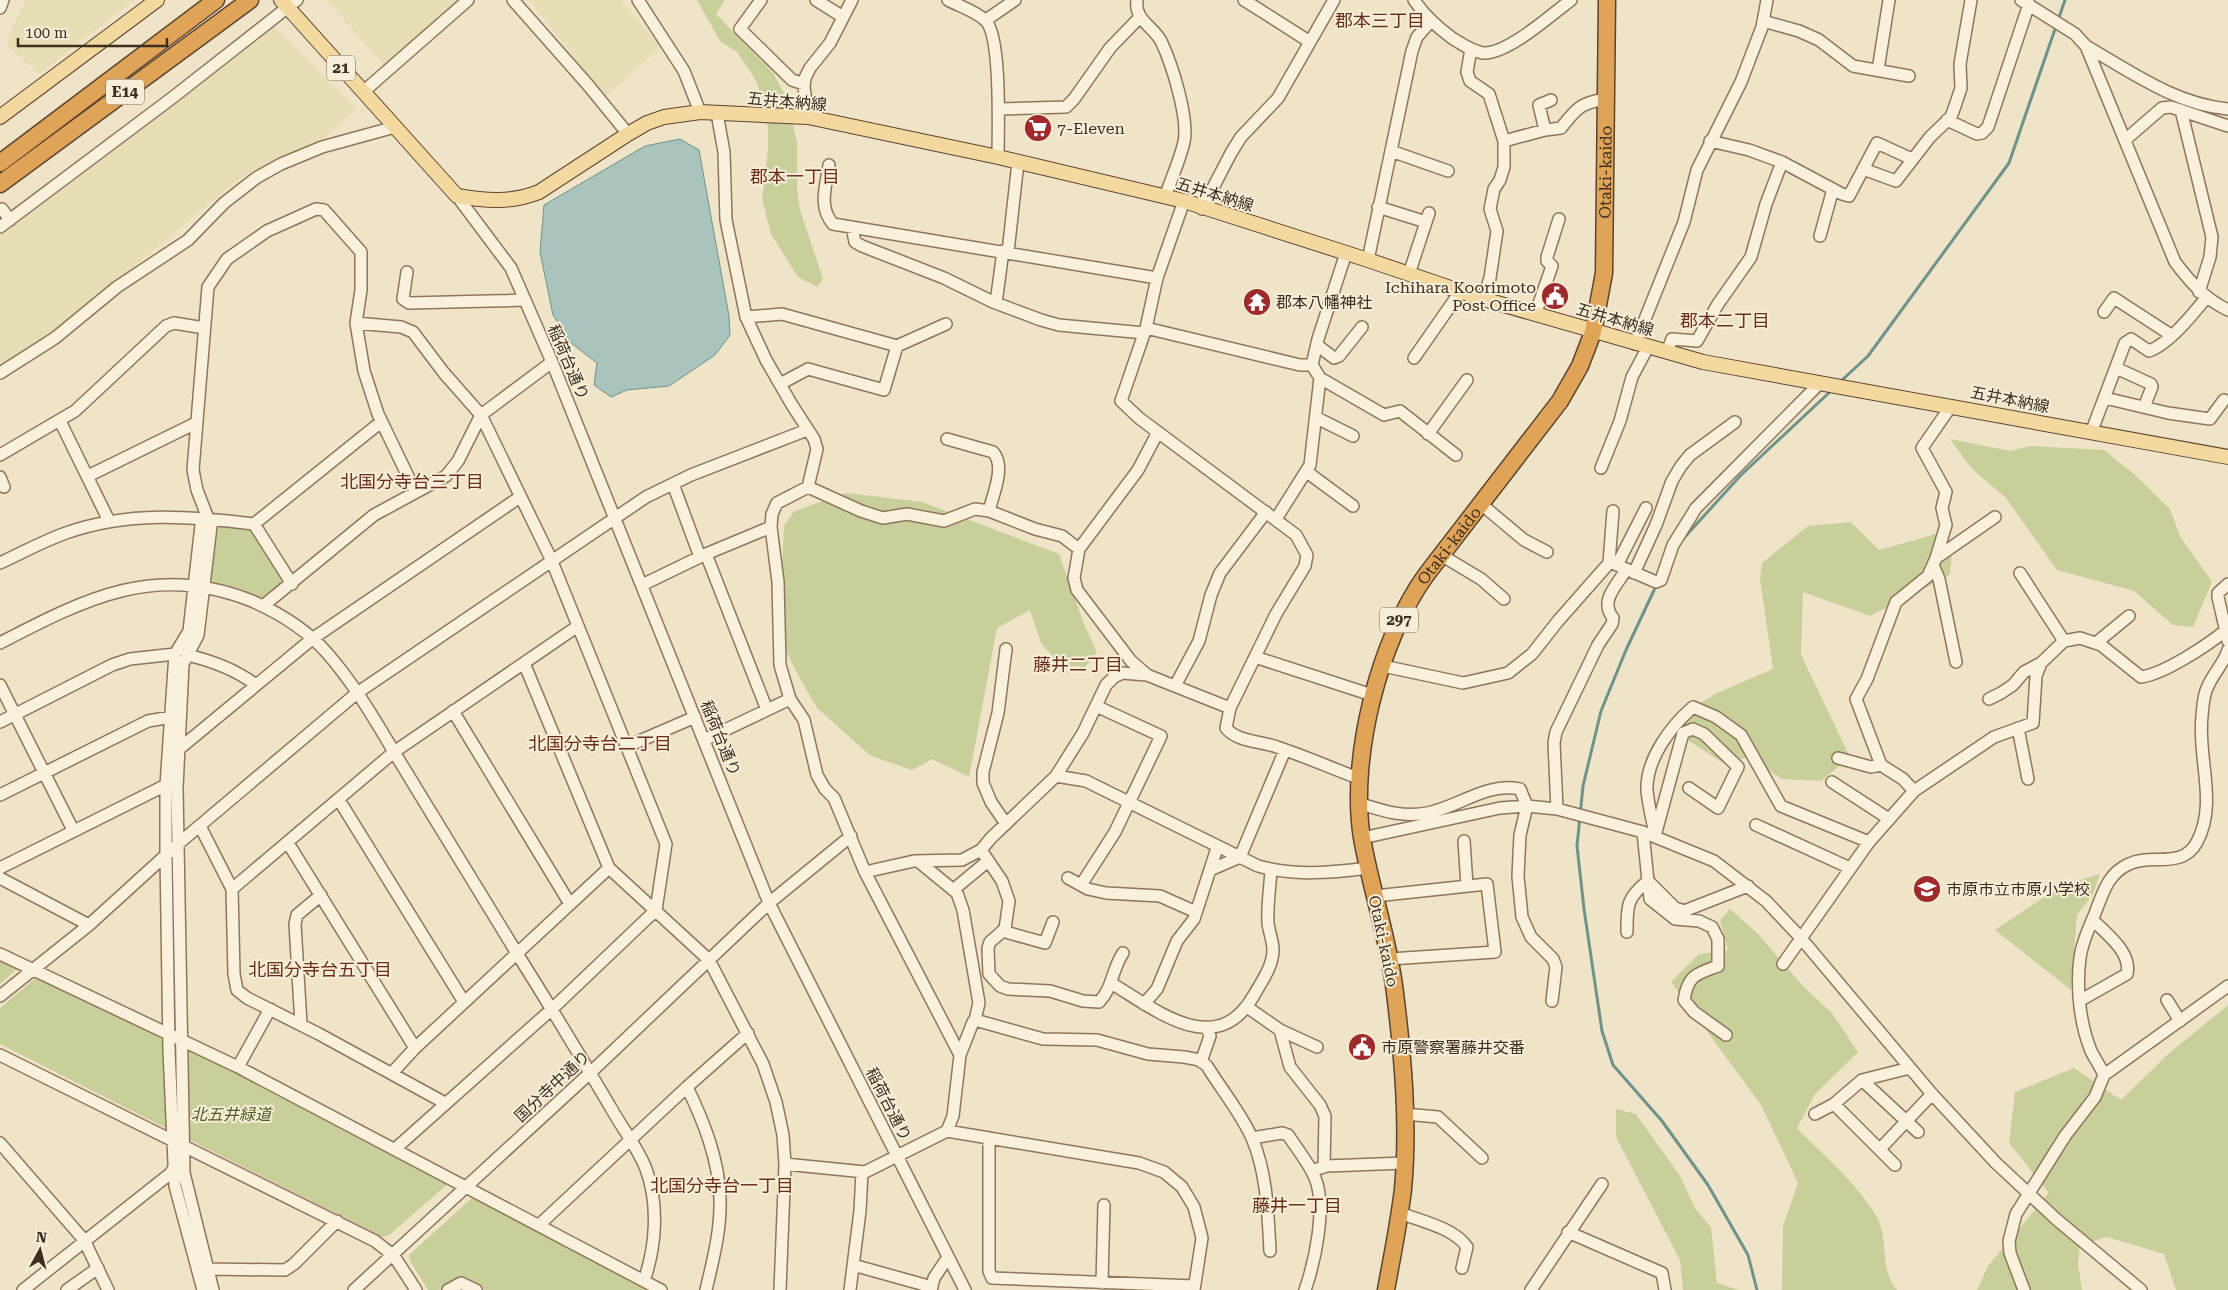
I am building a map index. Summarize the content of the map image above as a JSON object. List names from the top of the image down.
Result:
{
  "streets": {
    "highway": ["E14", "Otaki-kaido", "297"],
    "main road": ["21", "五井本納線"],
    "street": ["稲荷台通り", "国分寺中通り"]
  },
  "crossings": [
    ["21", "五井本納線"],
    ["21", "稲荷台通り"],
    ["五井本納線", "Otaki-kaido"],
    ["五井本納線", "稲荷台通り"],
    ["稲荷台通り", "国分寺中通り"]
  ],
  "districts": [
    "郡本三丁目",
    "郡本一丁目",
    "郡本二丁目",
    "北国分寺台三丁目",
    "藤井二丁目",
    "北国分寺台二丁目",
    "北国分寺台五丁目",
    "北国分寺台一丁目",
    "藤井一丁目"
  ],
  "parks": ["北五井緑道"],
  "places": {
    "supermarket": ["7-Eleven"],
    "public building": ["Ichihara Koorimoto Post Office", "市原警察署藤井交番"],
    "temple": ["郡本八幡神社"],
    "school or university": ["市原市立市原小学校"]
  },
  "scale_bar": "100 m",
  "north": "top"
}
